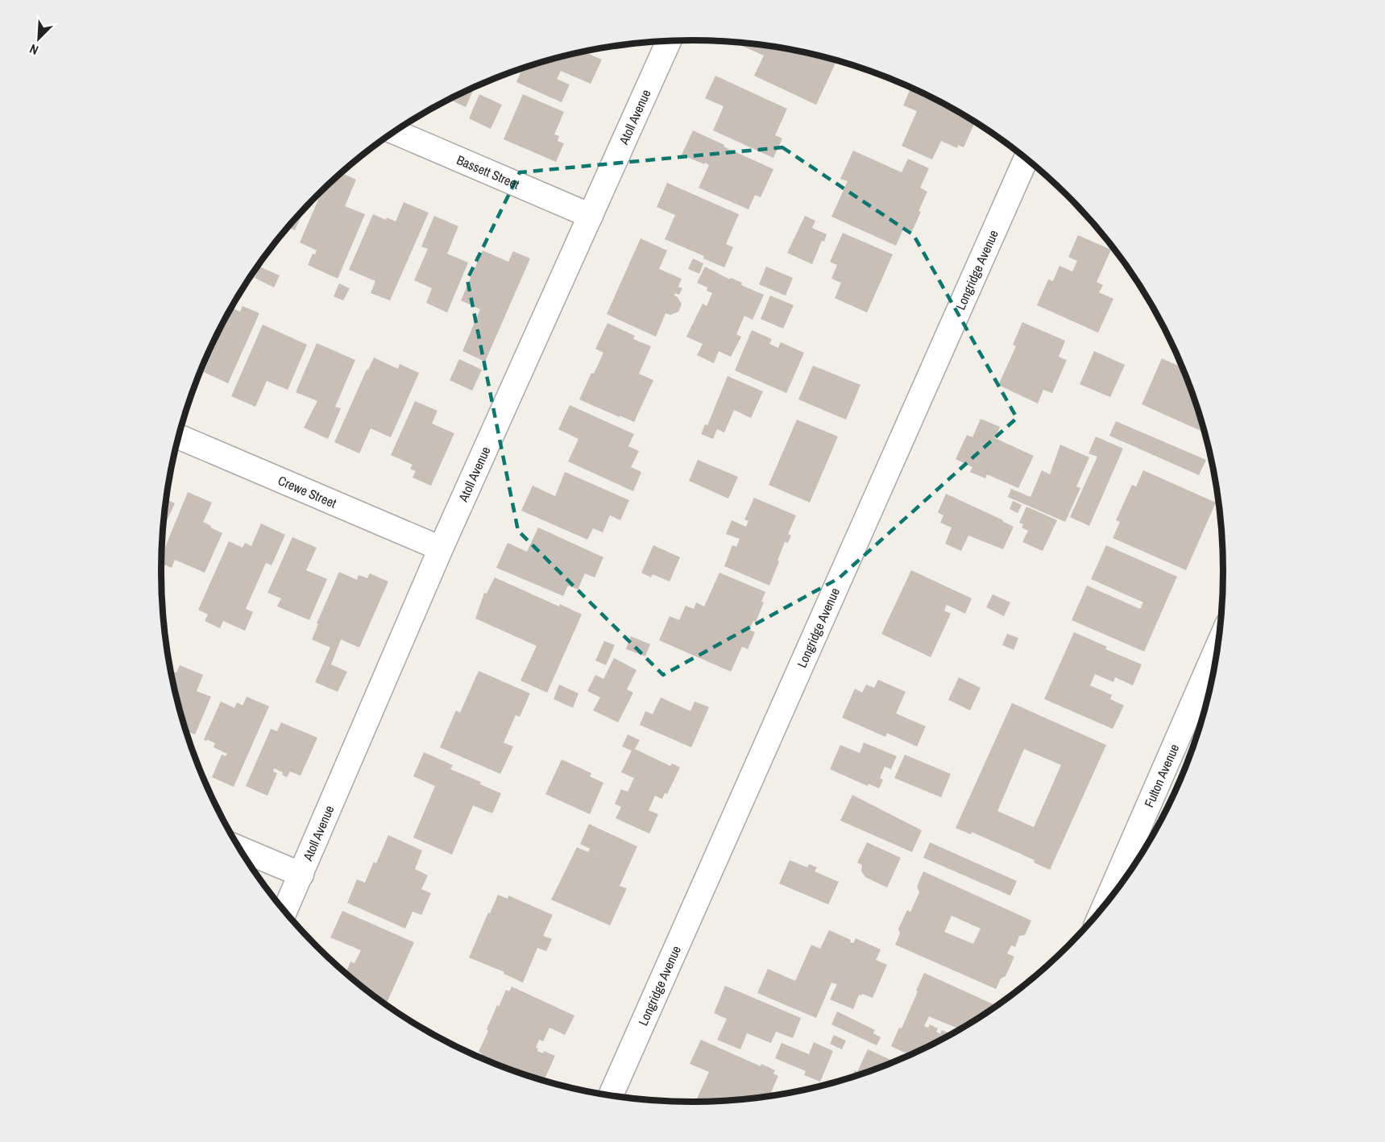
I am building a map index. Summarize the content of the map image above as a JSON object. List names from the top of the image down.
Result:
{
  "streets": {
    "street": [
      "Atoll Avenue",
      "Bassett Street",
      "Longridge Avenue",
      "Crewe Street",
      "Fulton Avenue"
    ]
  },
  "crossings": [
    ["Atoll Avenue", "Bassett Street"],
    ["Atoll Avenue", "Crewe Street"]
  ],
  "north": "bottom left"
}
